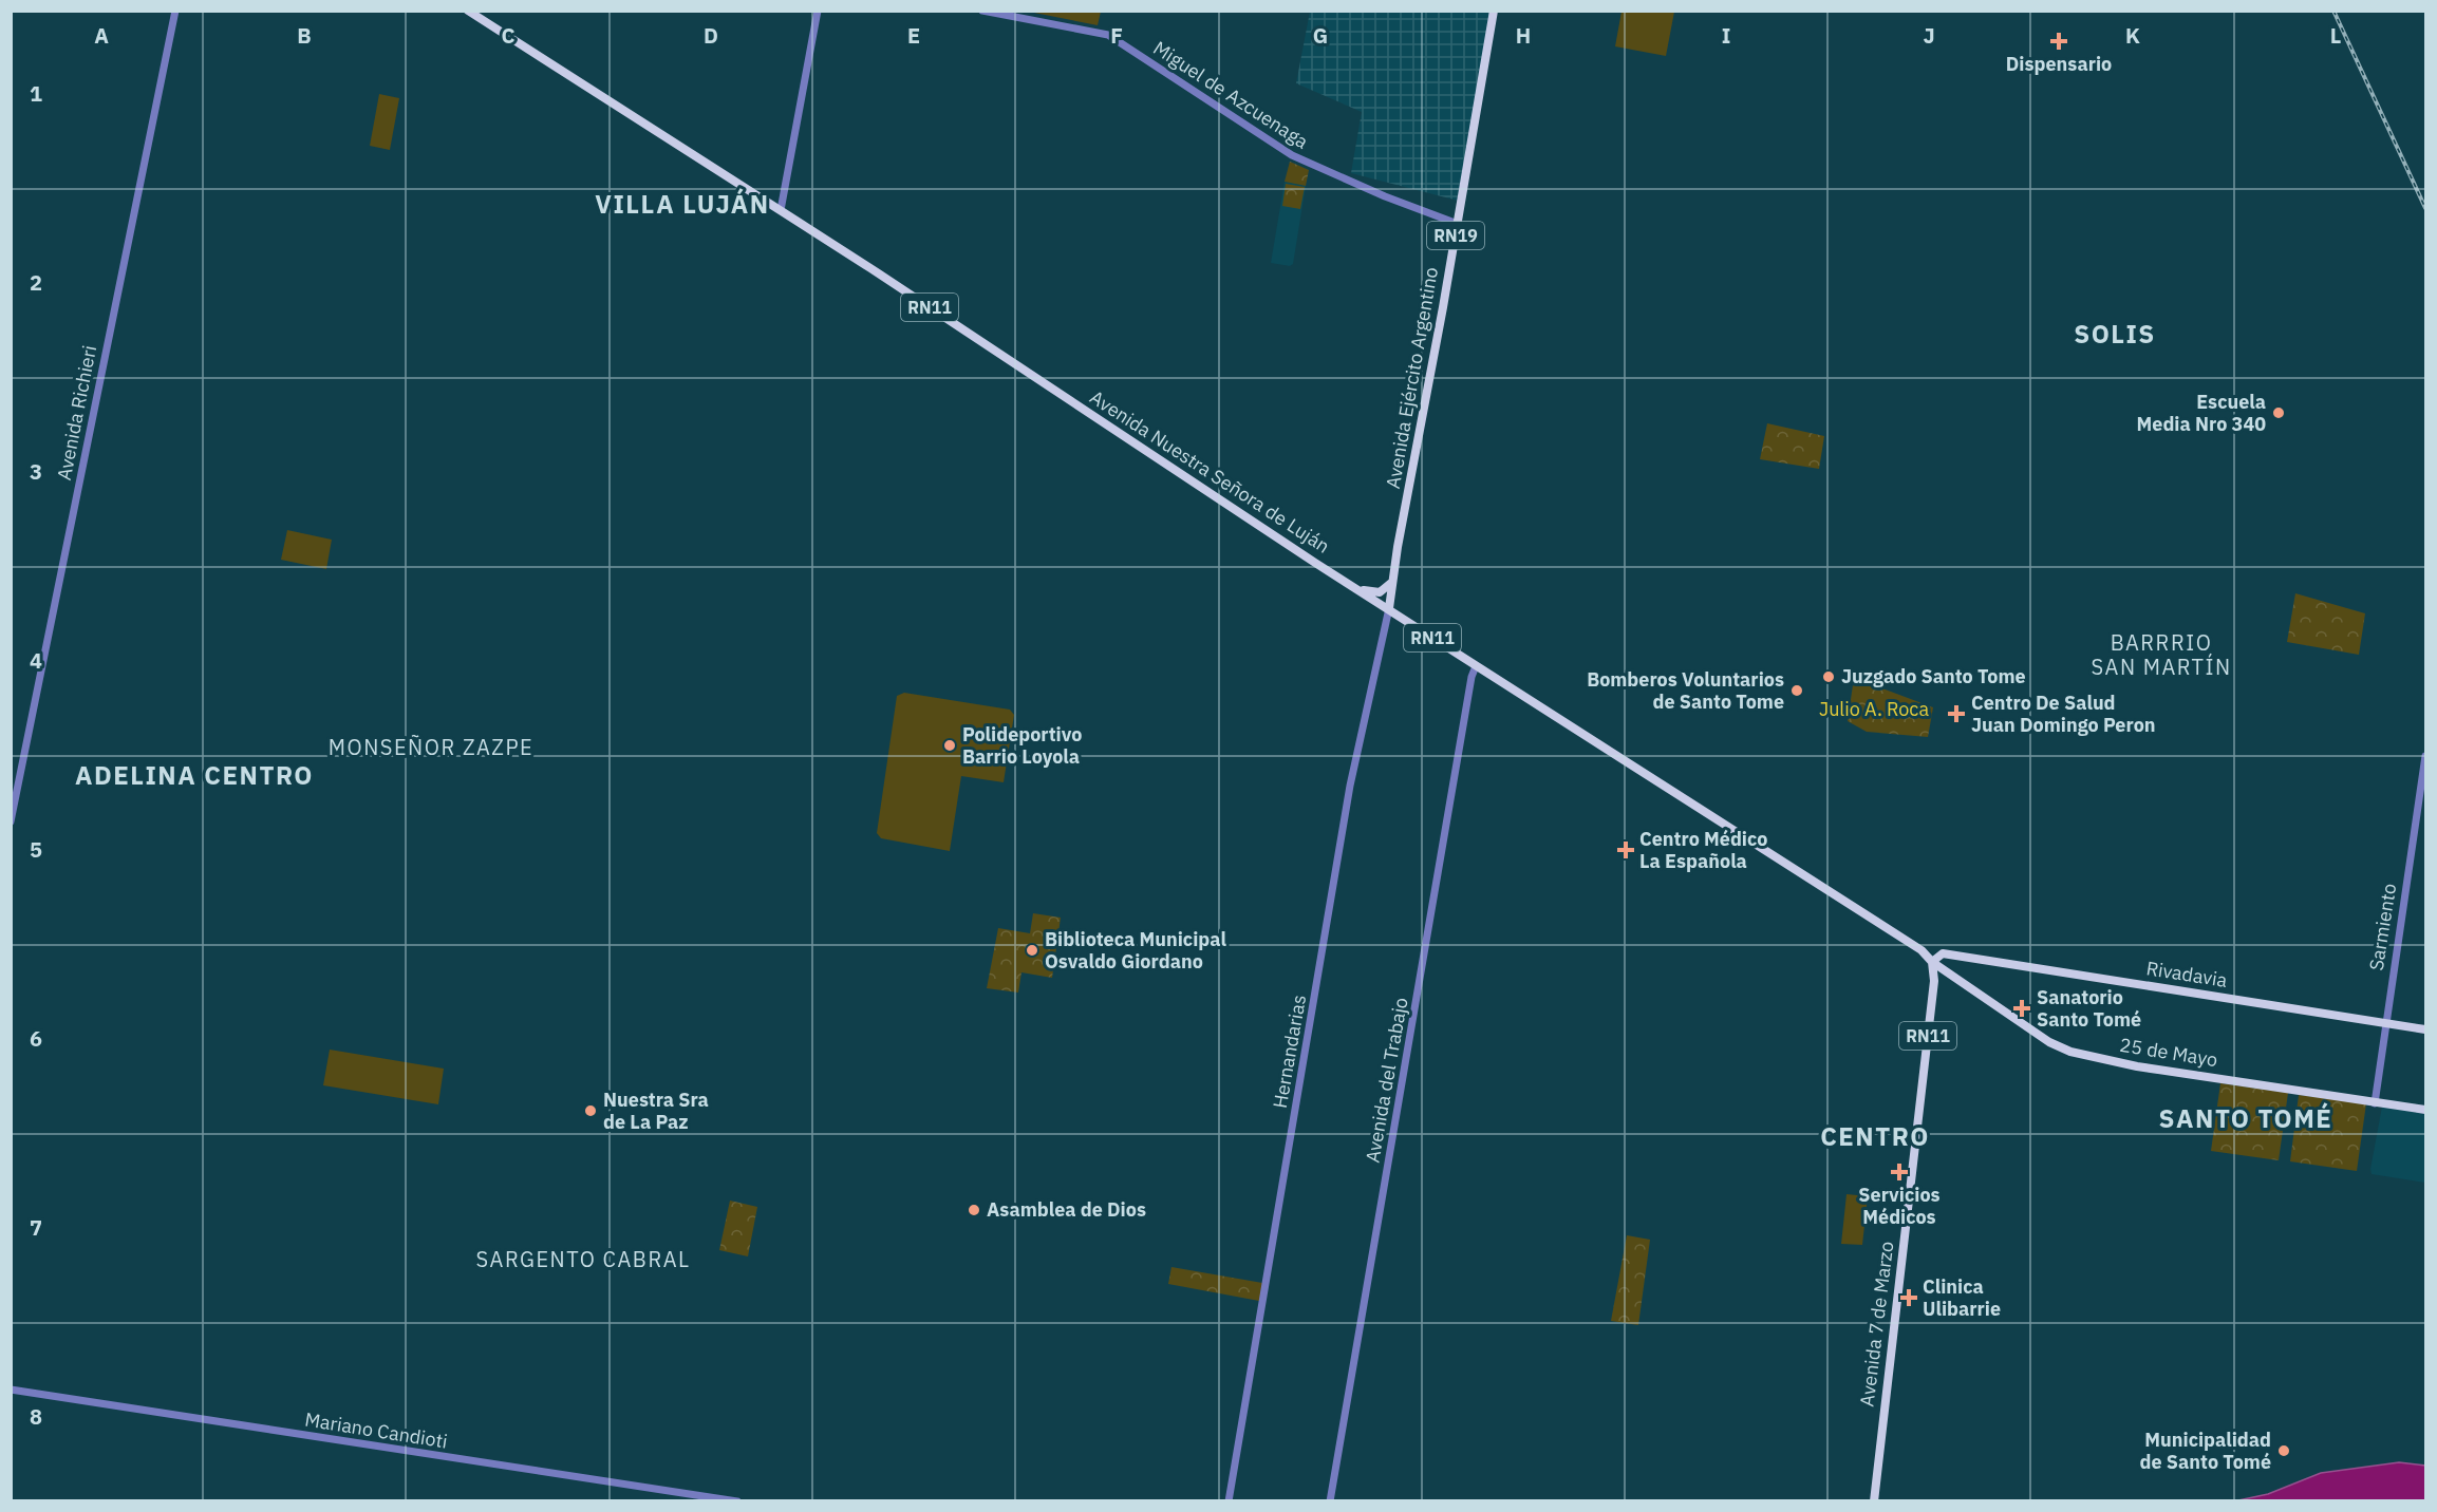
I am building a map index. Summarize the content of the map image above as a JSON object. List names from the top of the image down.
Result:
{
  "streets": {
    "main road": [
      "RN19",
      "RN11",
      "Avenida Ejército Argentino",
      "Avenida Nuestra Señora de Luján",
      "Rivadavia",
      "25 de Mayo",
      "Avenida 7 de Marzo"
    ],
    "street": [
      "Miguel de Azcuenaga",
      "Avenida Richieri",
      "Sarmiento",
      "Hernandarias",
      "Avenida del Trabajo",
      "Mariano Candioti"
    ]
  },
  "crossings": [
    ["Miguel de Azcuenaga", "Avenida Ejército Argentino"],
    ["Avenida Ejército Argentino", "Avenida Nuestra Señora de Luján"],
    ["Avenida Ejército Argentino", "Hernandarias"],
    ["Avenida Nuestra Señora de Luján", "Rivadavia"],
    ["Avenida Nuestra Señora de Luján", "Hernandarias"],
    ["Avenida Nuestra Señora de Luján", "25 de Mayo"],
    ["Avenida Nuestra Señora de Luján", "Avenida del Trabajo"],
    ["Avenida Nuestra Señora de Luján", "Avenida 7 de Marzo"],
    ["Sarmiento", "Rivadavia"],
    ["Sarmiento", "25 de Mayo"],
    ["Rivadavia", "25 de Mayo"],
    ["Rivadavia", "Avenida 7 de Marzo"],
    ["25 de Mayo", "Avenida 7 de Marzo"]
  ],
  "districts": [
    "VILLA LUJÁN",
    "SOLIS",
    "BARRRIO SAN MARTÍN",
    "MONSEÑOR ZAZPE",
    "ADELINA CENTRO",
    "SANTO TOMÉ",
    "CENTRO",
    "SARGENTO CABRAL"
  ],
  "parks": ["Julio A. Roca"],
  "places": {
    "health": [
      "Dispensario",
      "Centro De Salud Juan Domingo Peron",
      "Centro Médico La Española",
      "Sanatorio Santo Tomé",
      "Servicios Médicos",
      "Clinica Ulibarrie"
    ],
    "other": [
      "Escuela Media Nro 340",
      "Juzgado Santo Tome",
      "Bomberos Voluntarios de Santo Tome",
      "Polideportivo Barrio Loyola",
      "Biblioteca Municipal Osvaldo Giordano",
      "Nuestra Sra de La Paz",
      "Asamblea de Dios",
      "Municipalidad de Santo Tomé"
    ]
  },
  "grid": {
    "columns": [
      "A",
      "B",
      "C",
      "D",
      "E",
      "F",
      "G",
      "H",
      "I",
      "J",
      "K",
      "L"
    ],
    "rows": [
      "1",
      "2",
      "3",
      "4",
      "5",
      "6",
      "7",
      "8"
    ]
  }
}
